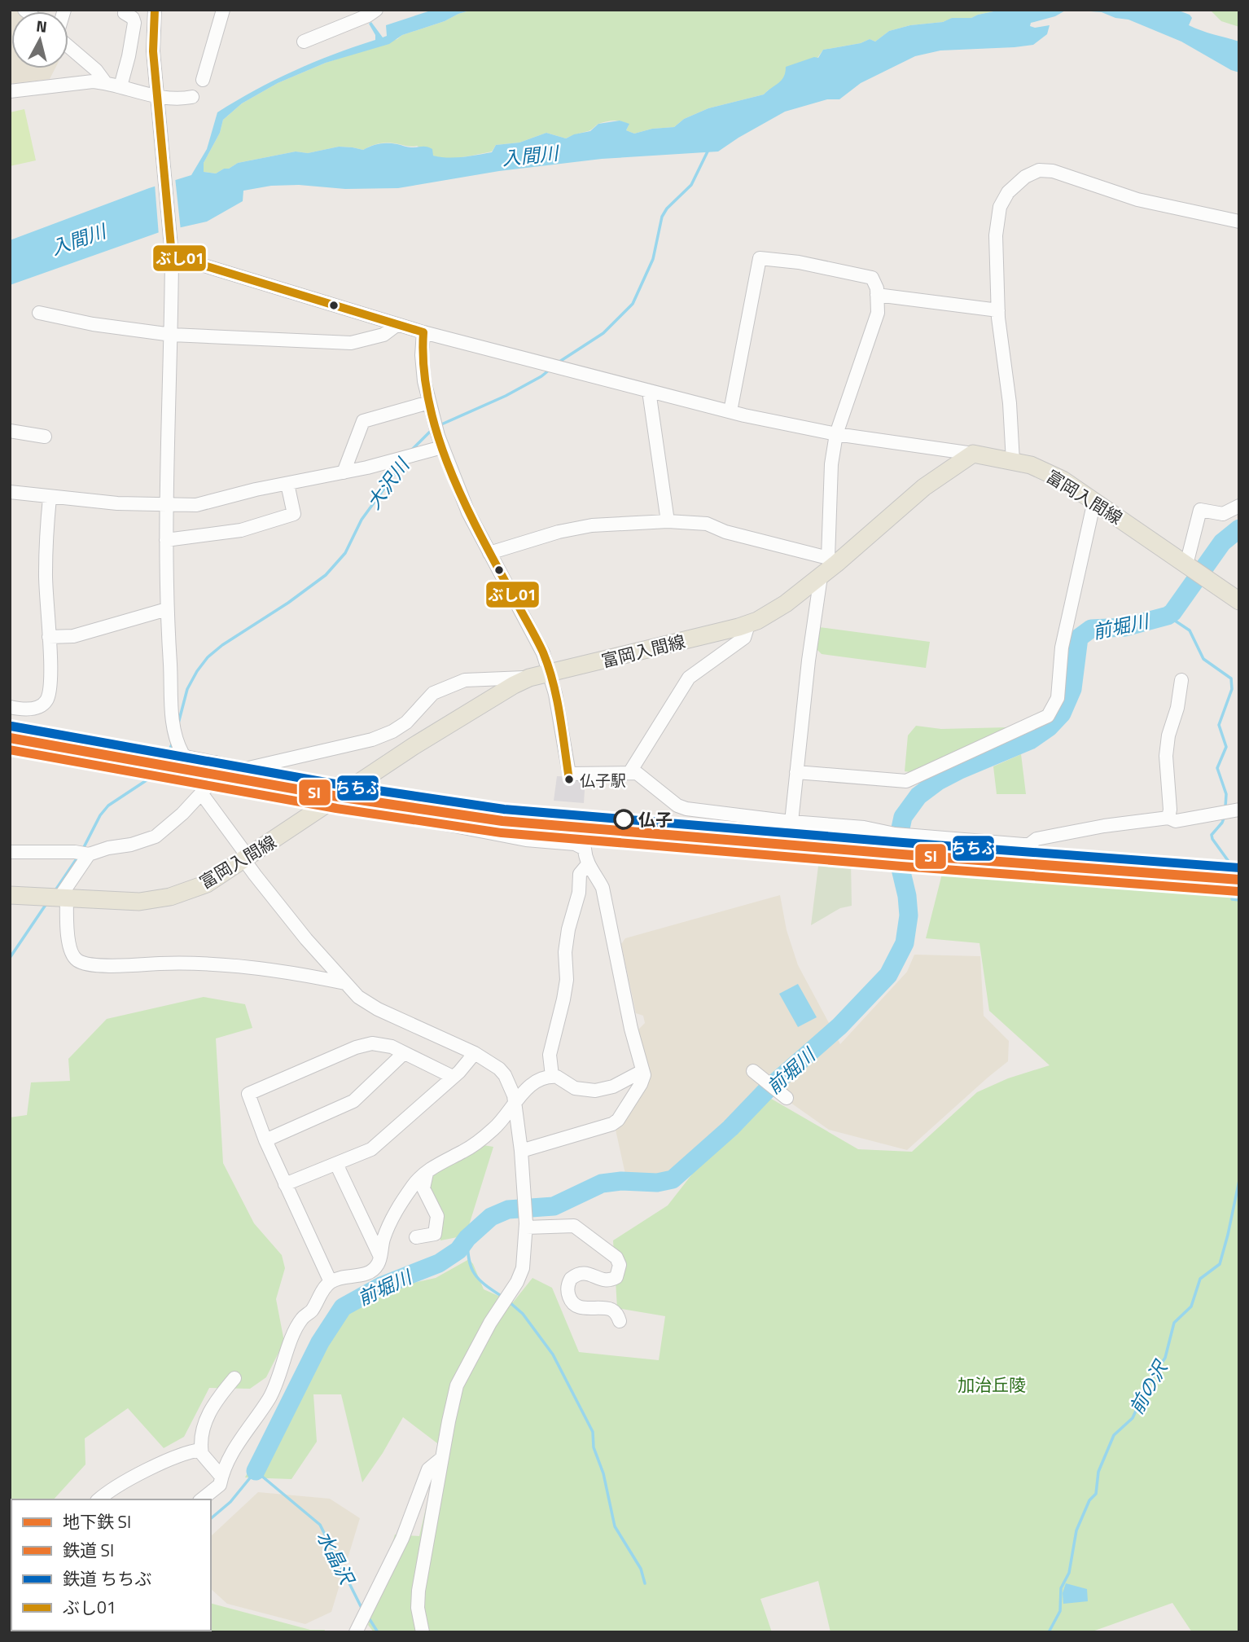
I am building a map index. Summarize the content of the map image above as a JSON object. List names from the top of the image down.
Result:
{
  "streets": {
    "main road": ["富岡入間線"]
  },
  "water": [
    "入間川",
    "大沢川",
    "前堀川",
    "前の沢",
    "水晶沢"
  ],
  "parks": ["加治丘陵"],
  "places": ["仏子駅", "仏子"],
  "lines": [
    "transit line ぶし01",
    "rail line ちちぶ",
    "metro line SI",
    "rail line SI"
  ],
  "legend": [
    "地下鉄 SI",
    "鉄道 SI",
    "鉄道 ちちぶ",
    "ぶし01"
  ],
  "north": "top"
}
